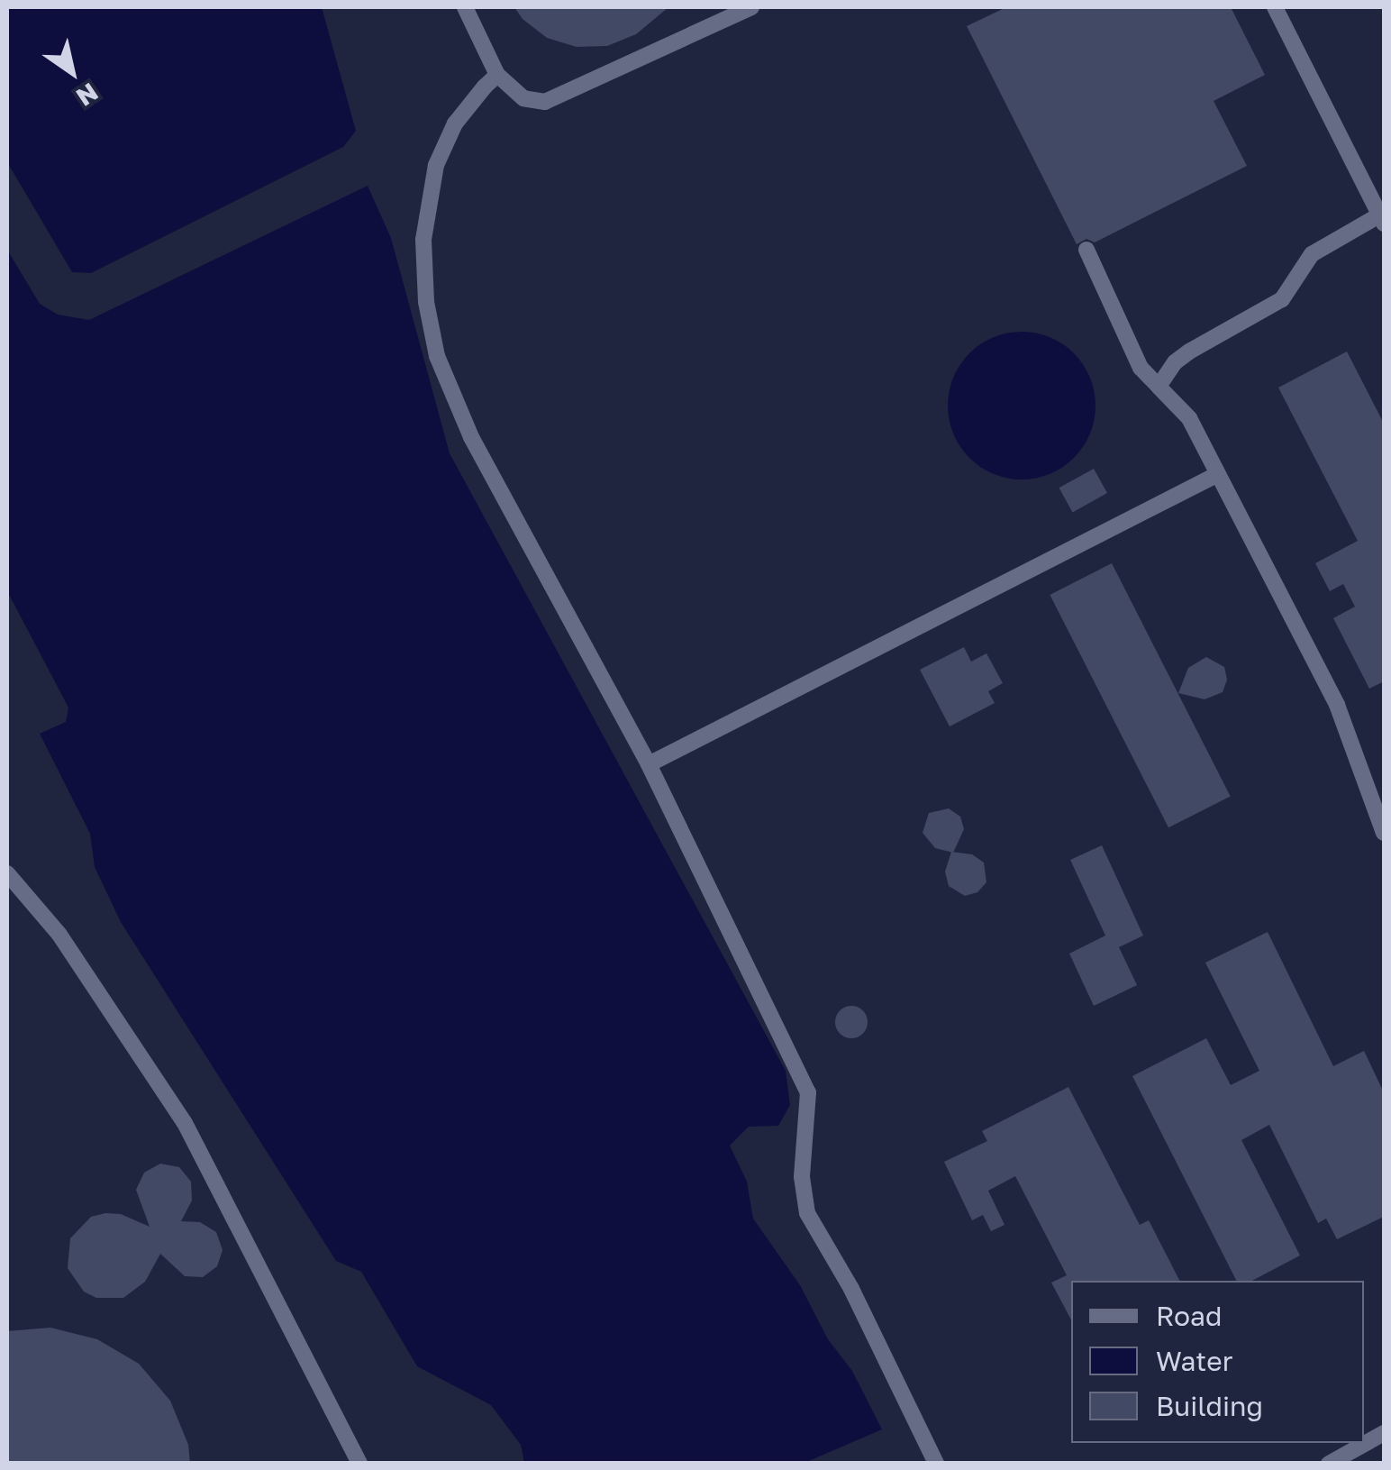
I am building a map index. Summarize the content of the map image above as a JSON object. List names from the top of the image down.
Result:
{
  "legend": ["Road", "Water", "Building"],
  "north": "bottom right"
}
